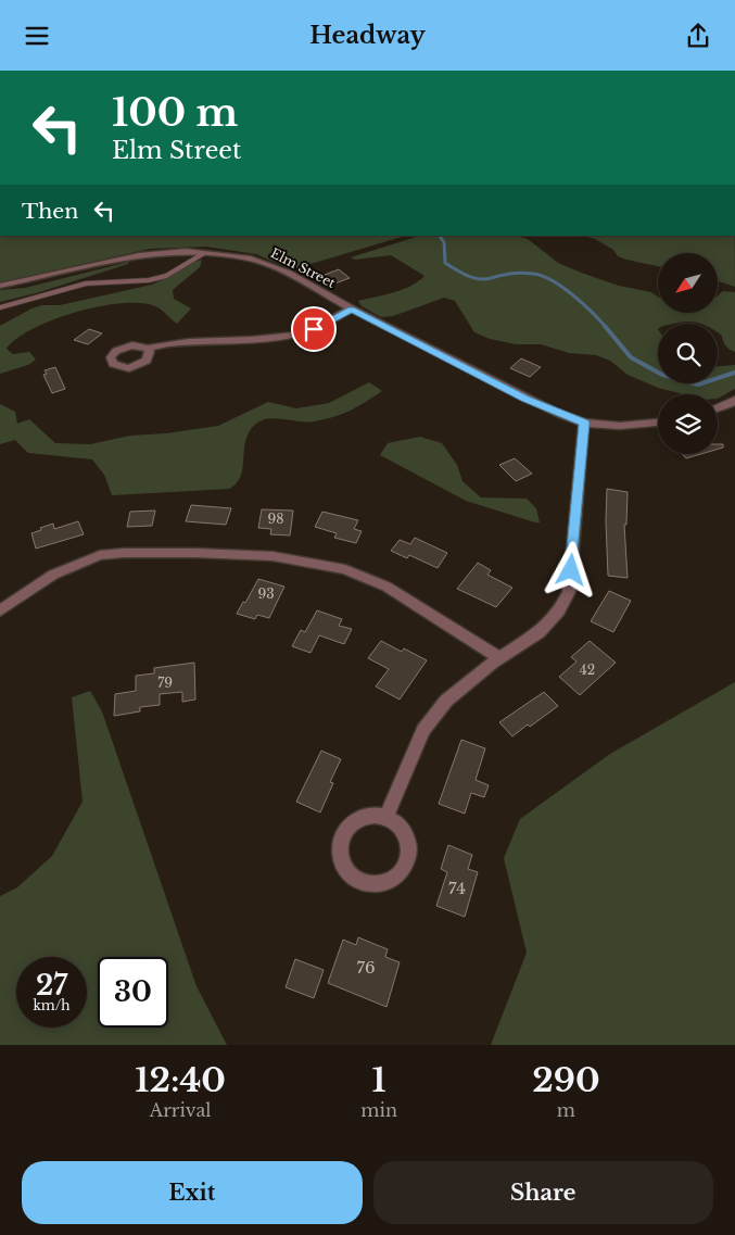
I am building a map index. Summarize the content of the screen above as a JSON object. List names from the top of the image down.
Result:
{
  "streets": {
    "street": ["Elm Street"]
  },
  "house_numbers": [
    "98",
    "93",
    "42",
    "79",
    "74",
    "76"
  ],
  "north": "bottom left",
  "page": {
    "header": "Headway",
    "turn": ["100 m", "Elm Street"],
    "then": "Then",
    "speed": "27 km/h",
    "limit": "30",
    "eta": [
      "12:40",
      "Arrival",
      "1",
      "min",
      "290",
      "m"
    ],
    "buttons": ["Exit", "Share"]
  }
}
